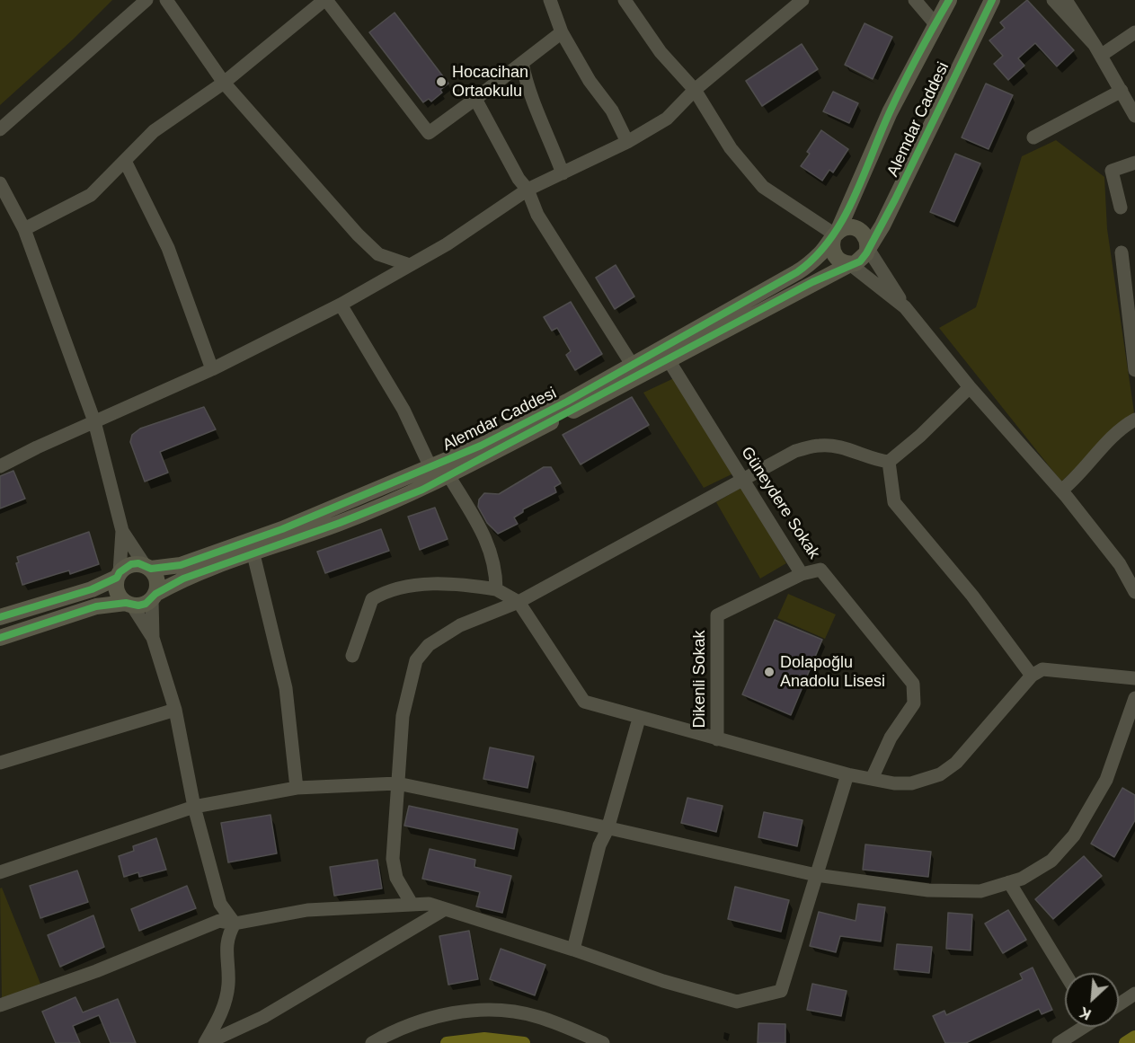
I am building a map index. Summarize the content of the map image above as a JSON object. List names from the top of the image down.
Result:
{
  "streets": {
    "main road": ["Alemdar Caddesi"],
    "street": ["Güneydere Sokak", "Dikenli Sokak"]
  },
  "crossings": [
    ["Alemdar Caddesi", "Güneydere Sokak"],
    ["Güneydere Sokak", "Dikenli Sokak"]
  ],
  "places": ["Hocacihan Ortaokulu", "Dolapoğlu Anadolu Lisesi"],
  "north": "bottom left"
}
